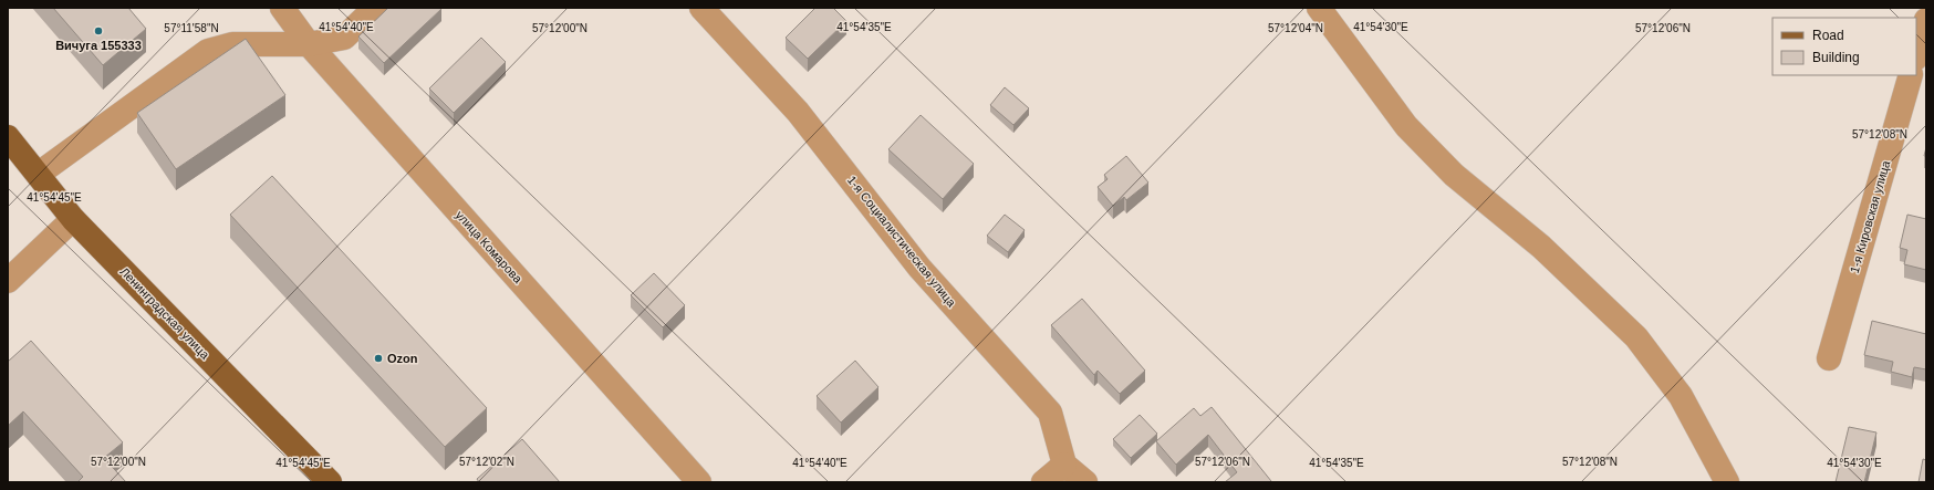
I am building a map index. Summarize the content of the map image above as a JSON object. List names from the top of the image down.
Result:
{
  "streets": {
    "main road": ["Ленинградская улица"],
    "street": ["1-я Кировская улица", "1-я Социалистическая улица", "улица Комарова"]
  },
  "places": ["Вичуга 155333", "Ozon"],
  "legend": ["Road", "Building"],
  "coordinates": [
    "41°54'40\"E",
    "41°54'35\"E",
    "41°54'30\"E",
    "57°12'00\"N",
    "57°12'04\"N",
    "57°12'06\"N",
    "57°11'58\"N",
    "57°12'08\"N",
    "41°54'45\"E",
    "57°12'02\"N"
  ]
}
